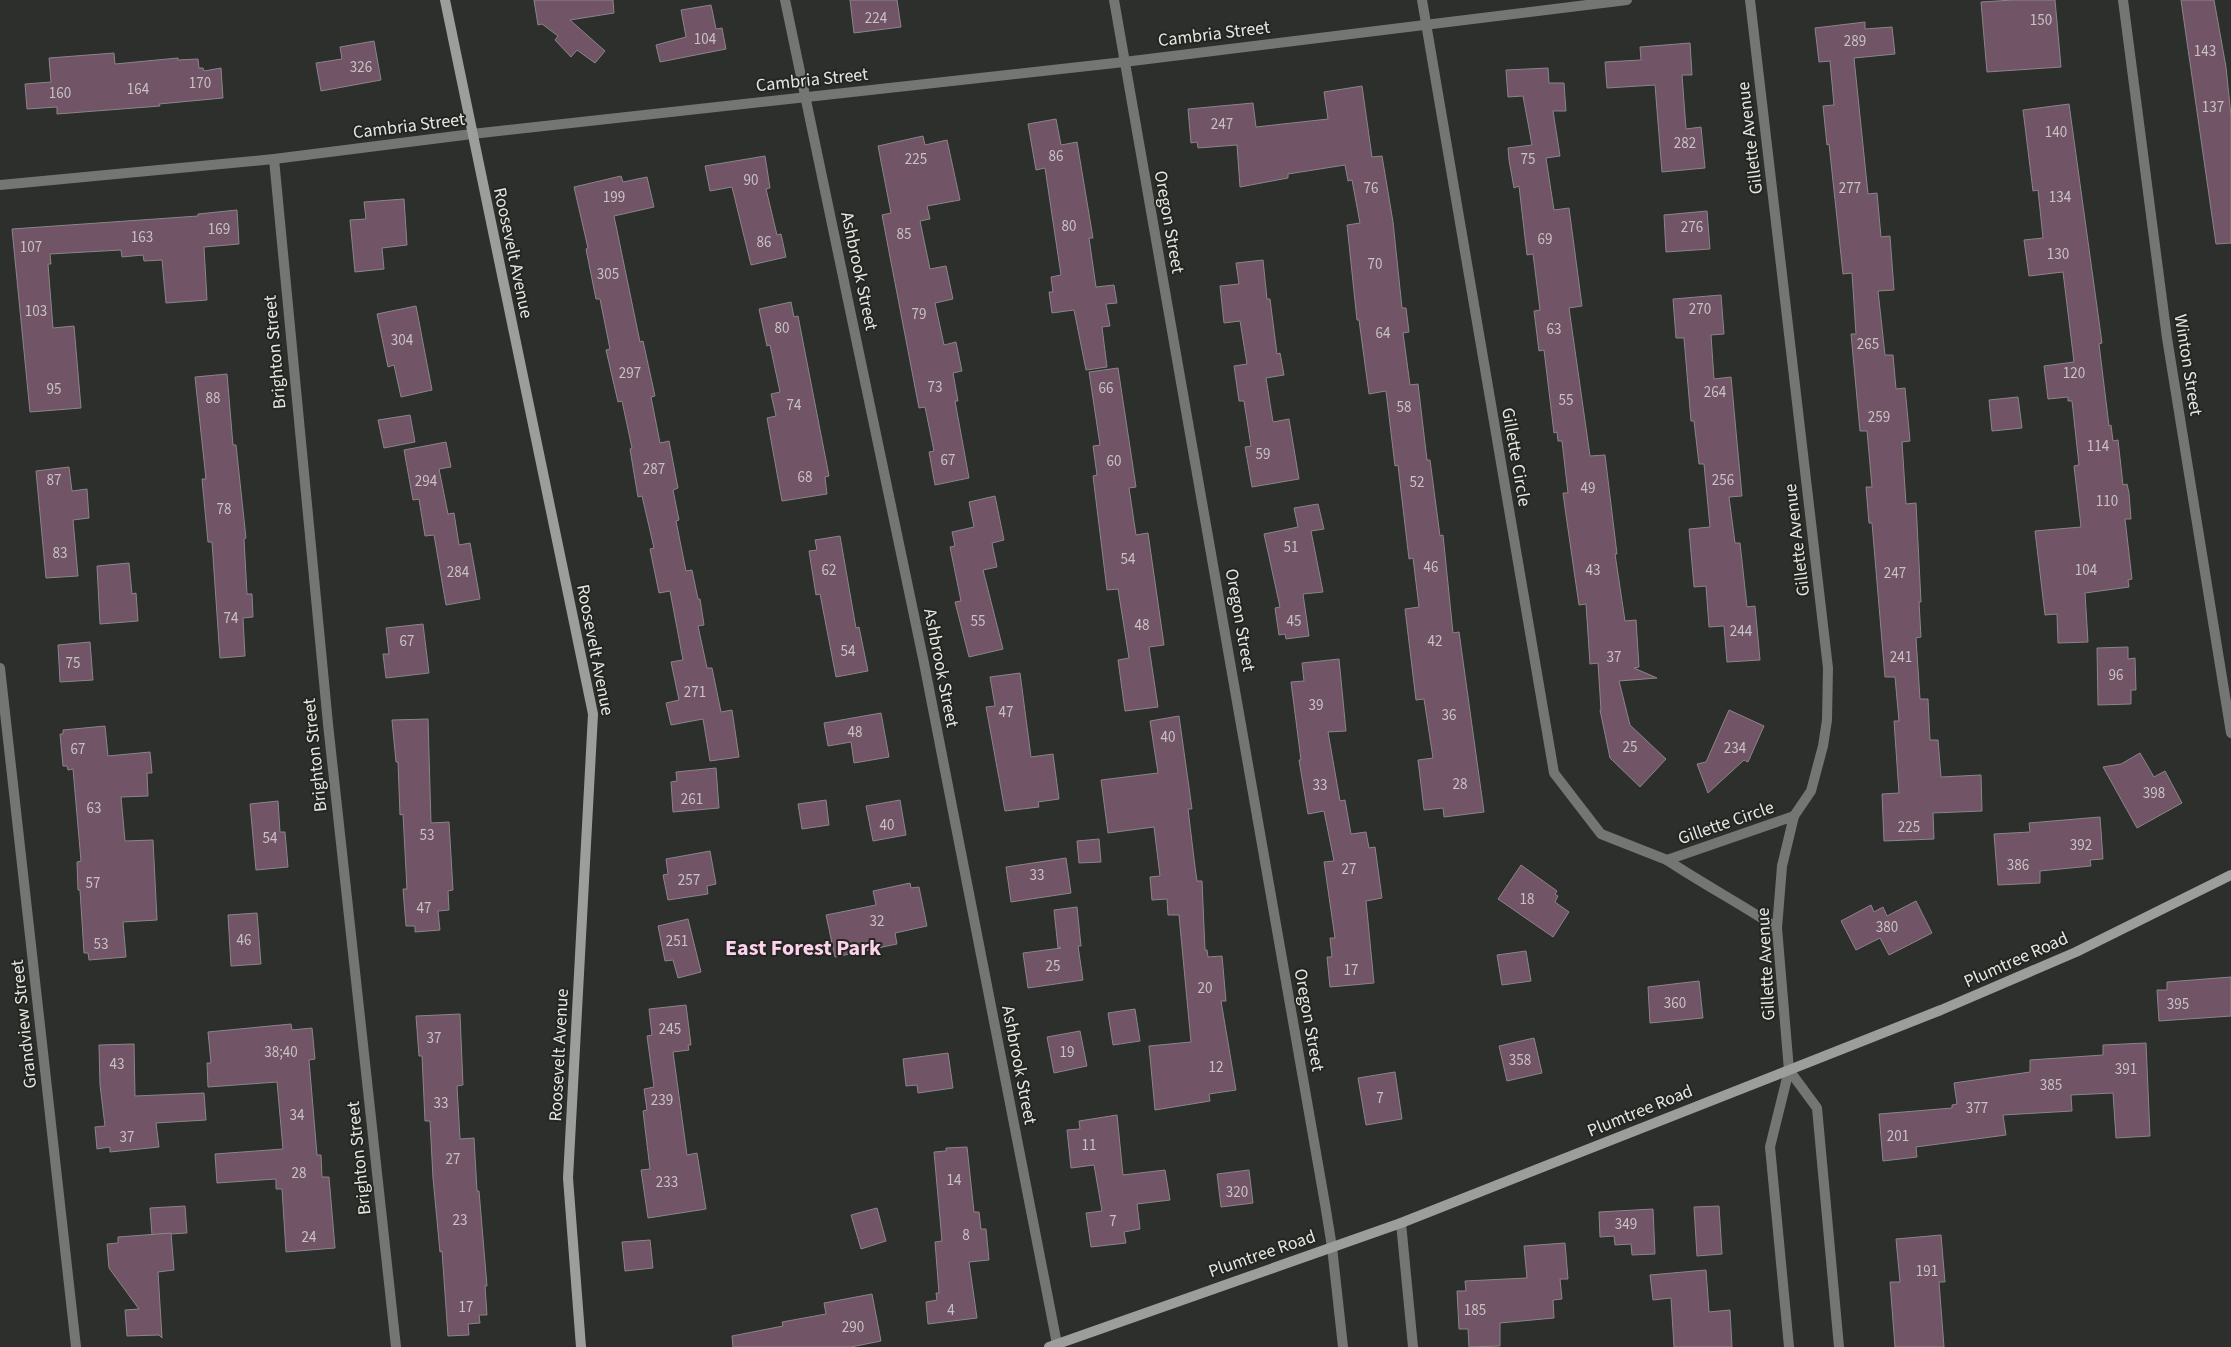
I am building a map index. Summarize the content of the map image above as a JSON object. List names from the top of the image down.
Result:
{
  "streets": {
    "street": [
      "Cambria Street",
      "Gillette Avenue",
      "Oregon Street",
      "Roosevelt Avenue",
      "Ashbrook Street",
      "Brighton Street",
      "Winton Street",
      "Gillette Circle",
      "Plumtree Road",
      "Grandview Street"
    ]
  },
  "crossings": [
    ["Cambria Street", "Oregon Street"],
    ["Cambria Street", "Roosevelt Avenue"],
    ["Cambria Street", "Ashbrook Street"],
    ["Cambria Street", "Brighton Street"],
    ["Cambria Street", "Gillette Circle"],
    ["Gillette Avenue", "Gillette Circle"],
    ["Gillette Avenue", "Plumtree Road"],
    ["Oregon Street", "Plumtree Road"],
    ["Ashbrook Street", "Plumtree Road"]
  ],
  "districts": ["East Forest Park"],
  "house_numbers": [
    "224",
    "150",
    "104",
    "289",
    "143",
    "326",
    "170",
    "164",
    "160",
    "137",
    "247",
    "140",
    "282",
    "86",
    "225",
    "75",
    "90",
    "76",
    "277",
    "199",
    "134",
    "80",
    "276",
    "169",
    "85",
    "163",
    "69",
    "86",
    "107",
    "130",
    "70",
    "305",
    "270",
    "103",
    "79",
    "80",
    "63",
    "64",
    "304",
    "265",
    "297",
    "120",
    "73",
    "66",
    "95",
    "264",
    "88",
    "55",
    "74",
    "58",
    "259",
    "114",
    "59",
    "67",
    "60",
    "287",
    "68",
    "87",
    "256",
    "294",
    "52",
    "49",
    "110",
    "78",
    "51",
    "83",
    "54",
    "46",
    "62",
    "43",
    "104",
    "284",
    "247",
    "74",
    "55",
    "45",
    "48",
    "244",
    "67",
    "42",
    "54",
    "37",
    "241",
    "75",
    "96",
    "271",
    "39",
    "47",
    "36",
    "48",
    "40",
    "25",
    "234",
    "67",
    "28",
    "33",
    "398",
    "261",
    "63",
    "40",
    "225",
    "53",
    "54",
    "392",
    "386",
    "27",
    "33",
    "257",
    "57",
    "18",
    "47",
    "32",
    "380",
    "46",
    "251",
    "53",
    "25",
    "17",
    "20",
    "360",
    "395",
    "245",
    "37",
    "38;40",
    "19",
    "358",
    "43",
    "12",
    "391",
    "385",
    "7",
    "239",
    "33",
    "377",
    "34",
    "201",
    "37",
    "11",
    "27",
    "28",
    "14",
    "233",
    "320",
    "23",
    "7",
    "349",
    "8",
    "24",
    "191",
    "17",
    "4",
    "185",
    "290"
  ]
}
